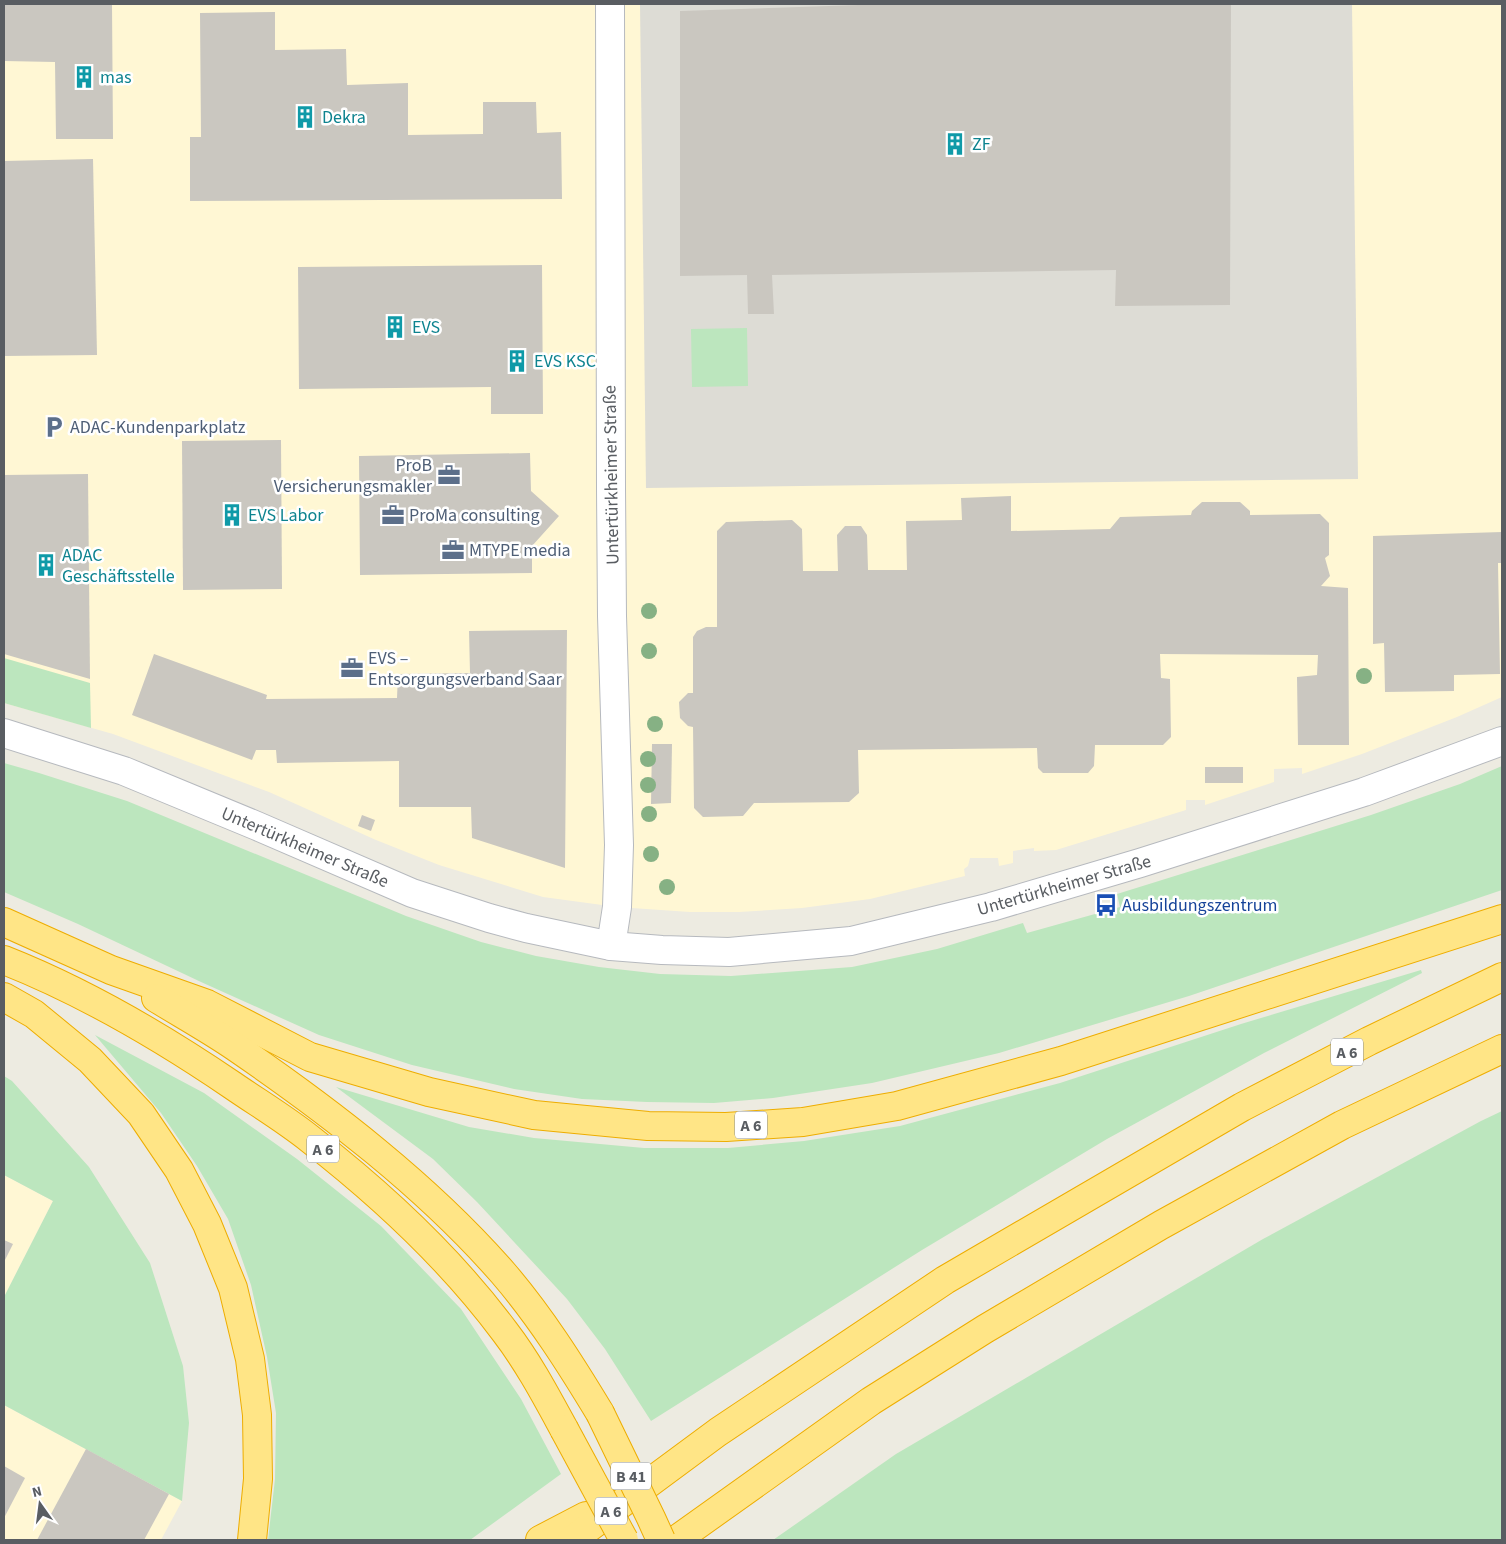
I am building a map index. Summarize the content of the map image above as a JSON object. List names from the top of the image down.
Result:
{
  "streets": {
    "highway": ["A 6", "B 41"],
    "street": ["Untertürkheimer Straße"]
  },
  "crossings": [
    ["A 6", "B 41"]
  ],
  "places": {
    "building": [
      "mas",
      "Dekra",
      "ZF",
      "EVS",
      "EVS KSC",
      "EVS Labor",
      "ADAC Geschäftsstelle"
    ],
    "parking": ["ADAC-Kundenparkplatz"],
    "office": [
      "ProB Versicherungsmakler",
      "ProMa consulting",
      "MTYPE media",
      "EVS – Entsorgungsverband Saar"
    ],
    "bus stop": ["Ausbildungszentrum"]
  },
  "north": "top"
}
